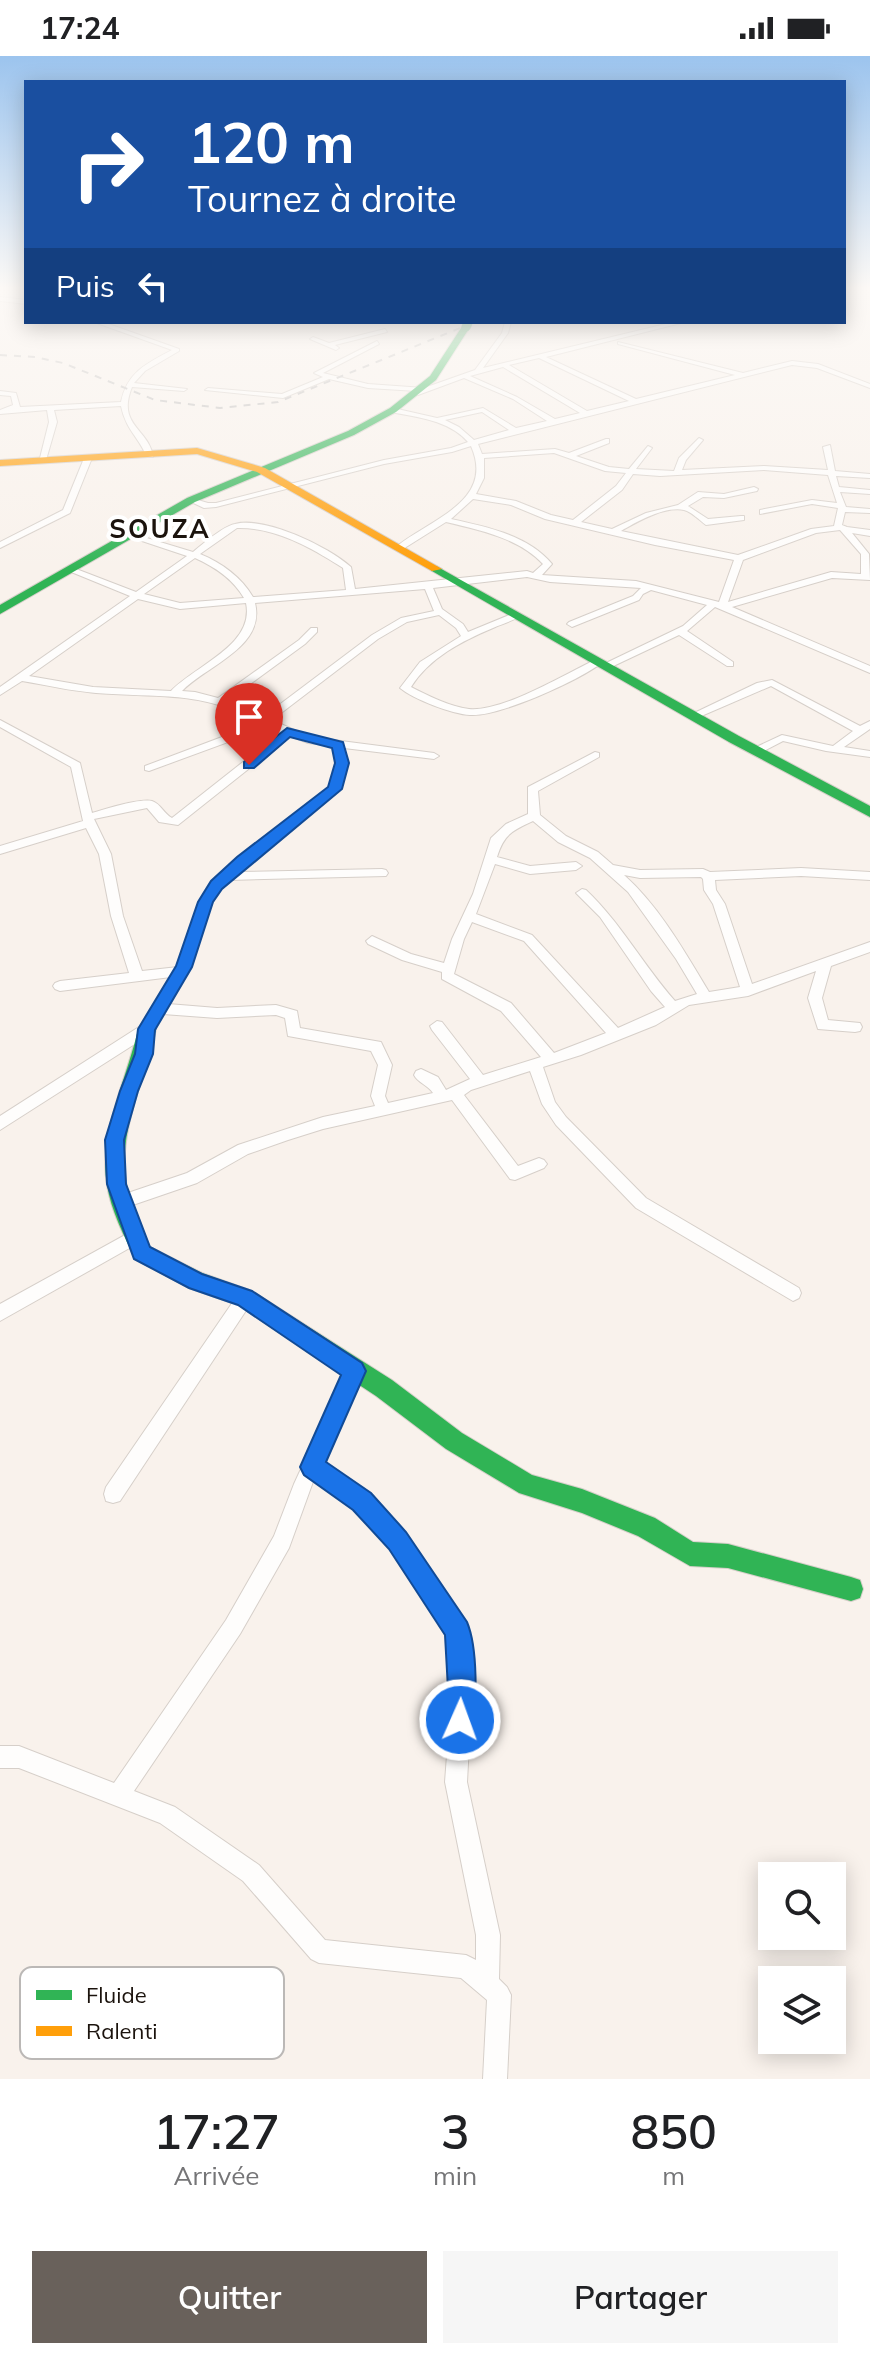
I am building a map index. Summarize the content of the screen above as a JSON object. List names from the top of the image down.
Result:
{
  "districts": ["SOUZA"],
  "legend": ["Fluide", "Ralenti"],
  "page": {
    "status": "17:24",
    "turn": ["120 m", "Tournez à droite"],
    "then": "Puis",
    "eta": [
      "17:27",
      "Arrivée",
      "3",
      "min",
      "850",
      "m"
    ],
    "buttons": ["Quitter", "Partager"]
  }
}
